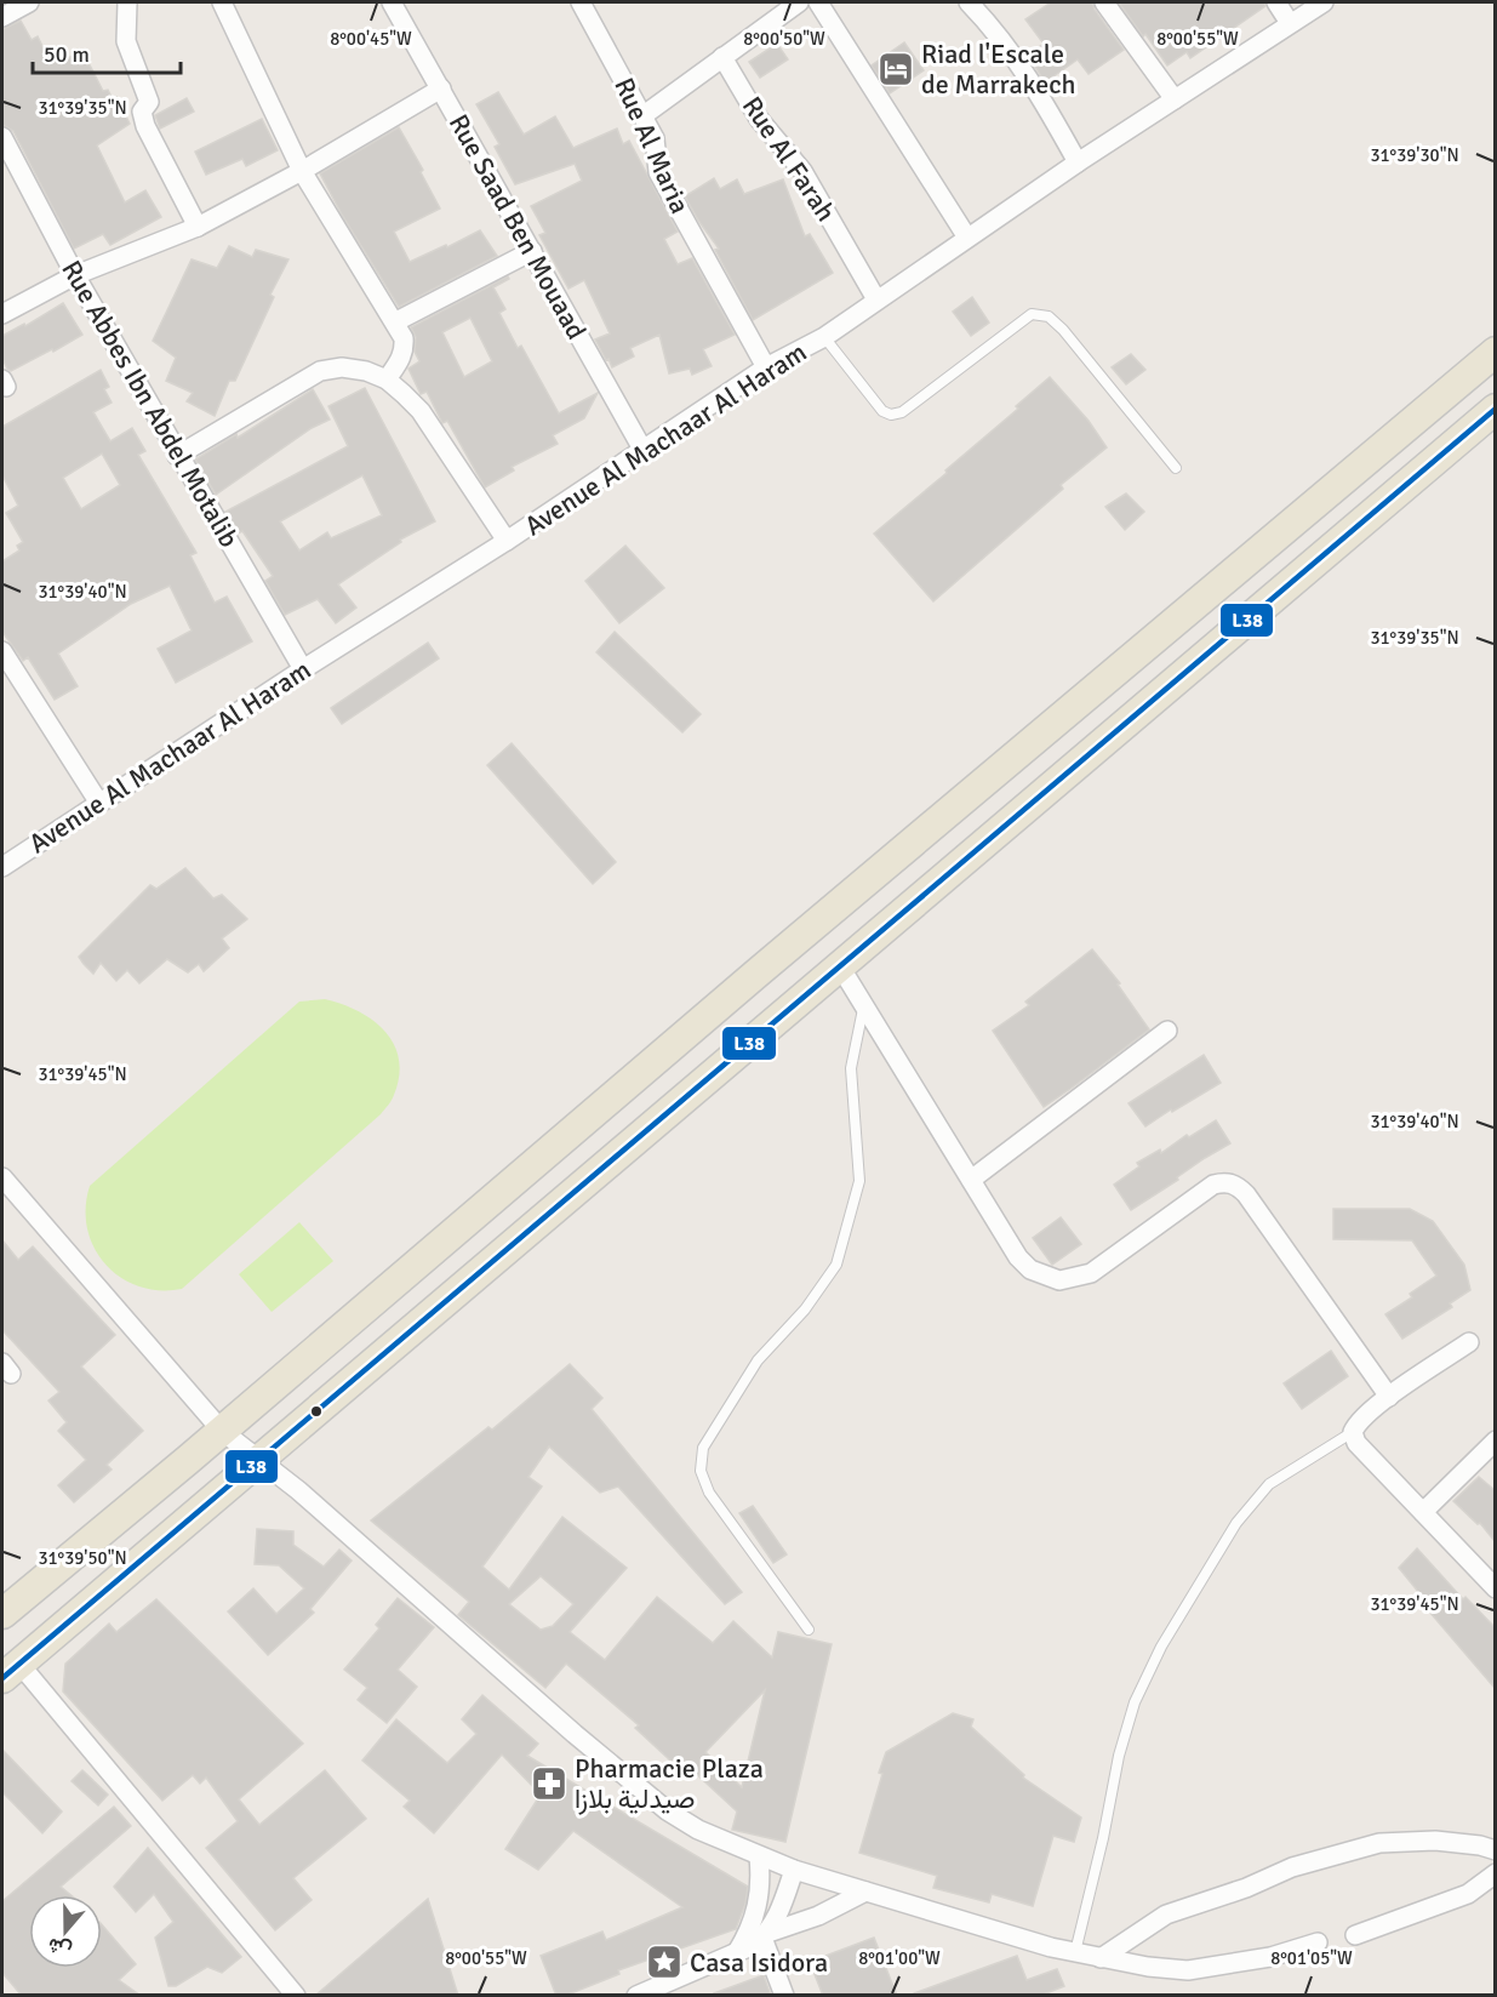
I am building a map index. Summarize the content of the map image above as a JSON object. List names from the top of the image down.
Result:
{
  "streets": {
    "street": [
      "Rue Al Maria",
      "Rue Al Farah",
      "Rue Saad Ben Mouaad",
      "Rue Abbes Ibn Abdel Motalib",
      "Avenue Al Machaar Al Haram"
    ]
  },
  "crossings": [
    ["Rue Al Maria", "Avenue Al Machaar Al Haram"],
    ["Rue Al Farah", "Avenue Al Machaar Al Haram"],
    ["Rue Saad Ben Mouaad", "Avenue Al Machaar Al Haram"],
    ["Rue Abbes Ibn Abdel Motalib", "Avenue Al Machaar Al Haram"]
  ],
  "places": {
    "hotel": ["Riad l'Escale de Marrakech"],
    "pharmacy": ["Pharmacie Plaza صيدلية بلازا"],
    "place": ["Casa Isidora"]
  },
  "lines": ["transit line L38"],
  "scale_bar": "50 m",
  "north": "bottom",
  "coordinates": [
    "8°00'45\"W",
    "8°00'50\"W",
    "8°00'55\"W",
    "31°39'35\"N",
    "31°39'30\"N",
    "31°39'40\"N",
    "31°39'45\"N",
    "31°39'50\"N",
    "8°01'00\"W",
    "8°01'05\"W"
  ]
}
